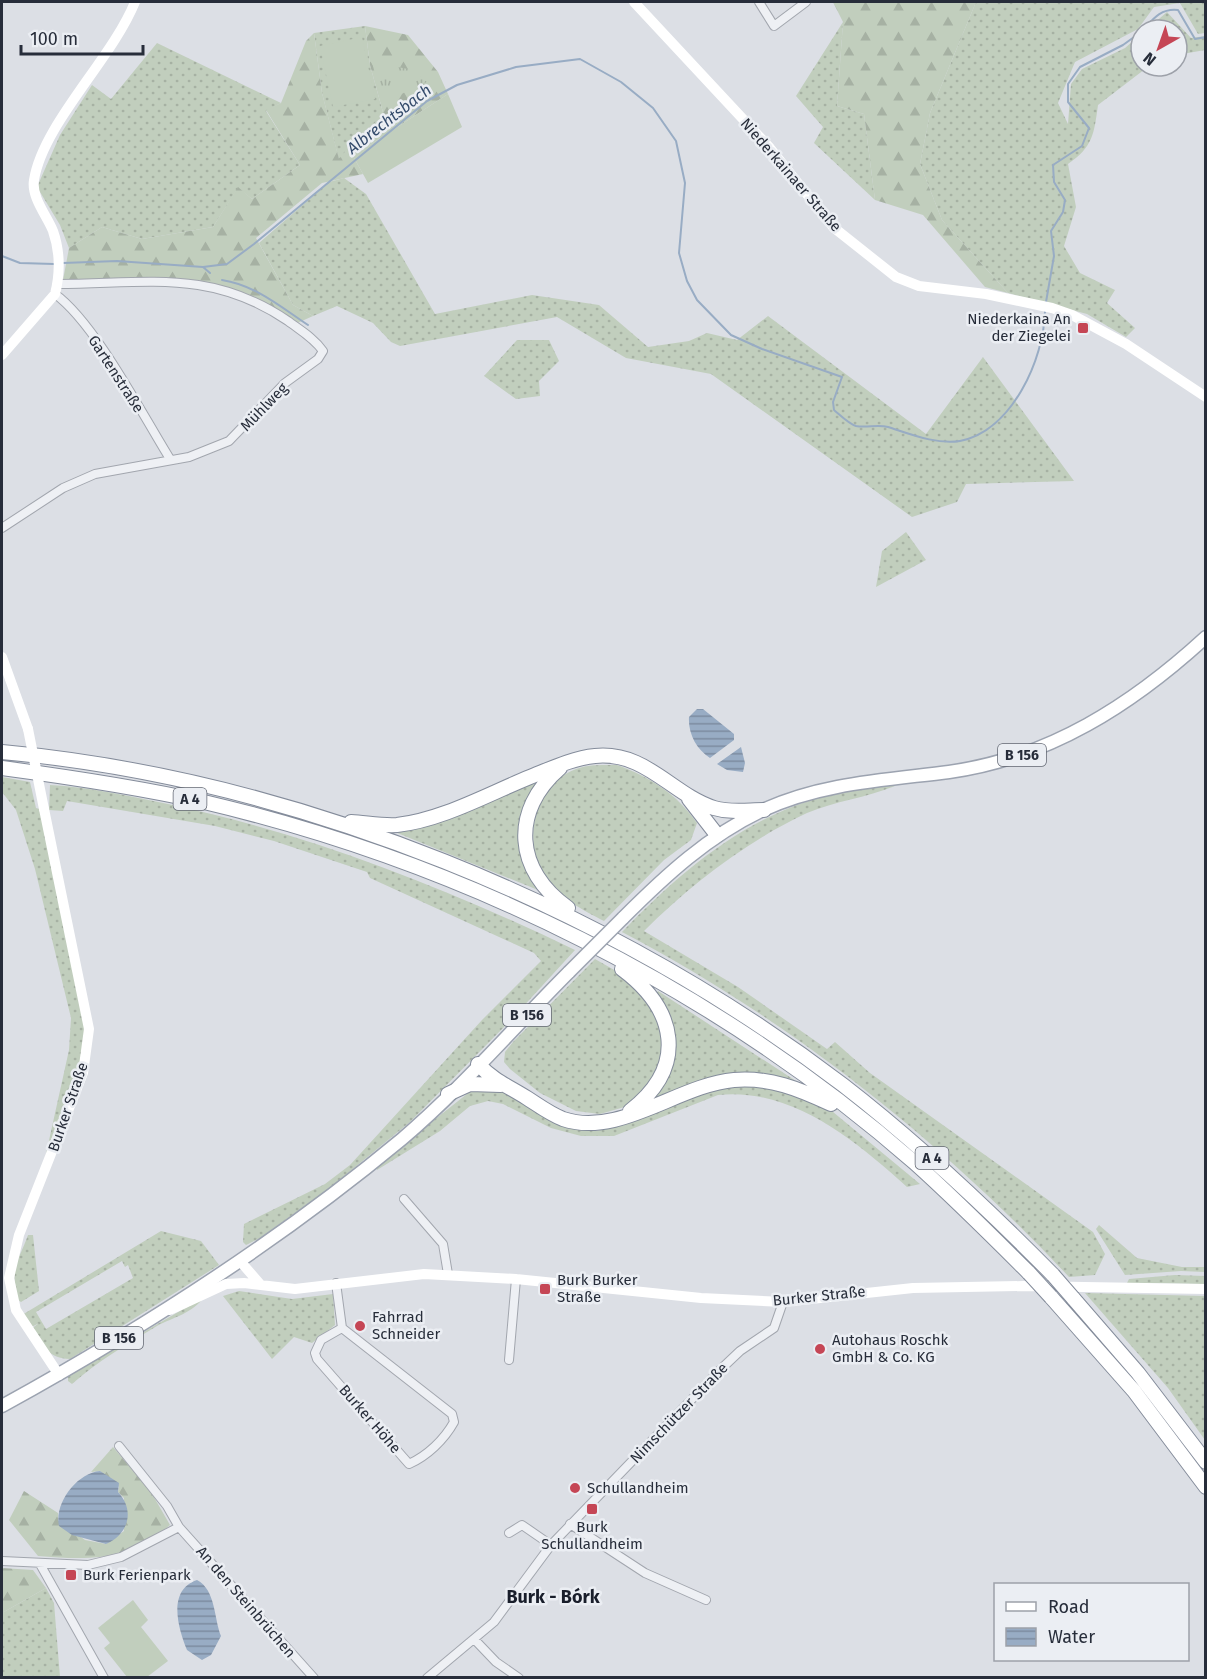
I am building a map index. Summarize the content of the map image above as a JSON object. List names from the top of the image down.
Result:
{
  "streets": {
    "highway": ["A 4"],
    "main road": ["B 156"],
    "street": [
      "Niederkainaer Straße",
      "Gartenstraße",
      "Mühlweg",
      "Burker Straße",
      "Nimschützer Straße",
      "Burker Höhe",
      "An den Steinbrüchen"
    ]
  },
  "crossings": [
    ["Gartenstraße", "Mühlweg"],
    ["B 156", "Burker Straße"],
    ["Burker Straße", "Nimschützer Straße"]
  ],
  "districts": ["Burk - Bórk"],
  "water": ["Albrechtsbach"],
  "places": {
    "transit": [
      "Niederkaina An der Ziegelei",
      "Burk Burker Straße",
      "Burk Schullandheim",
      "Burk Ferienpark"
    ],
    "other": ["Fahrrad Schneider", "Autohaus Roschk GmbH & Co. KG", "Schullandheim"]
  },
  "legend": ["Road", "Water"],
  "scale_bar": "100 m",
  "north": "bottom left"
}
